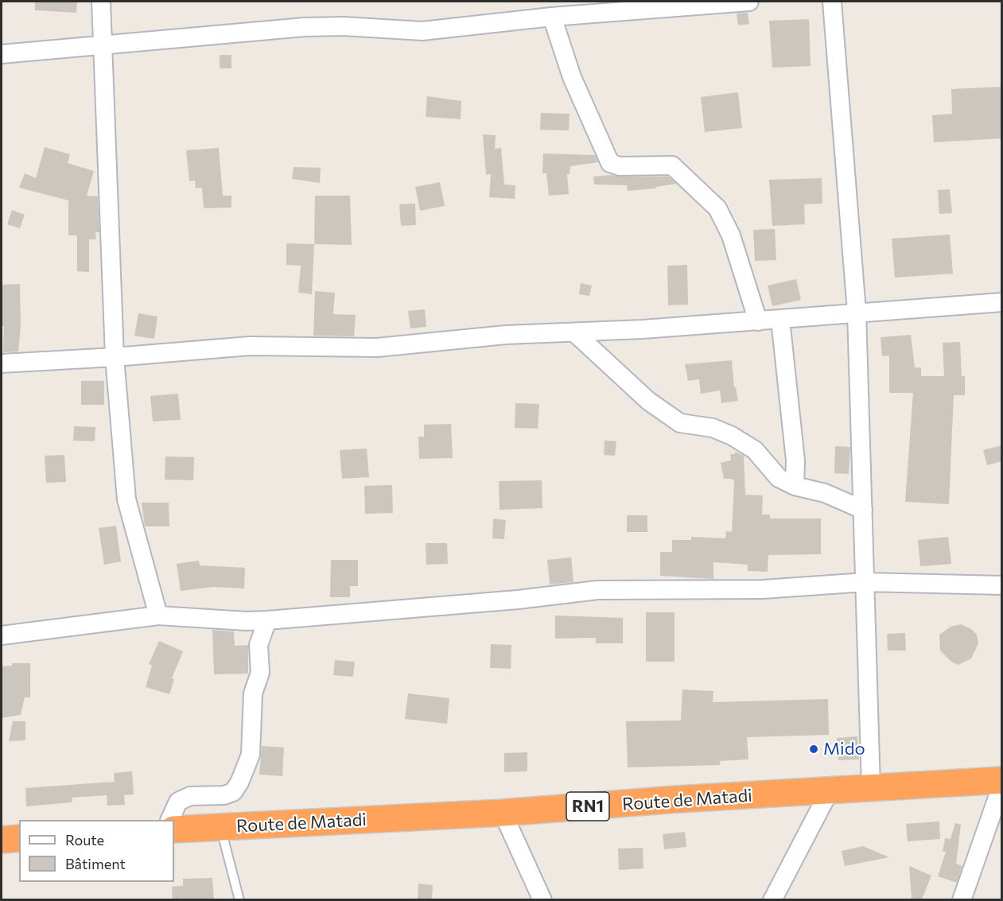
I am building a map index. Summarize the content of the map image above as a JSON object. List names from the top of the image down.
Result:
{
  "streets": {
    "highway": ["Route de Matadi", "RN1"]
  },
  "places": ["Mido"],
  "legend": ["Route", "Bâtiment"]
}
